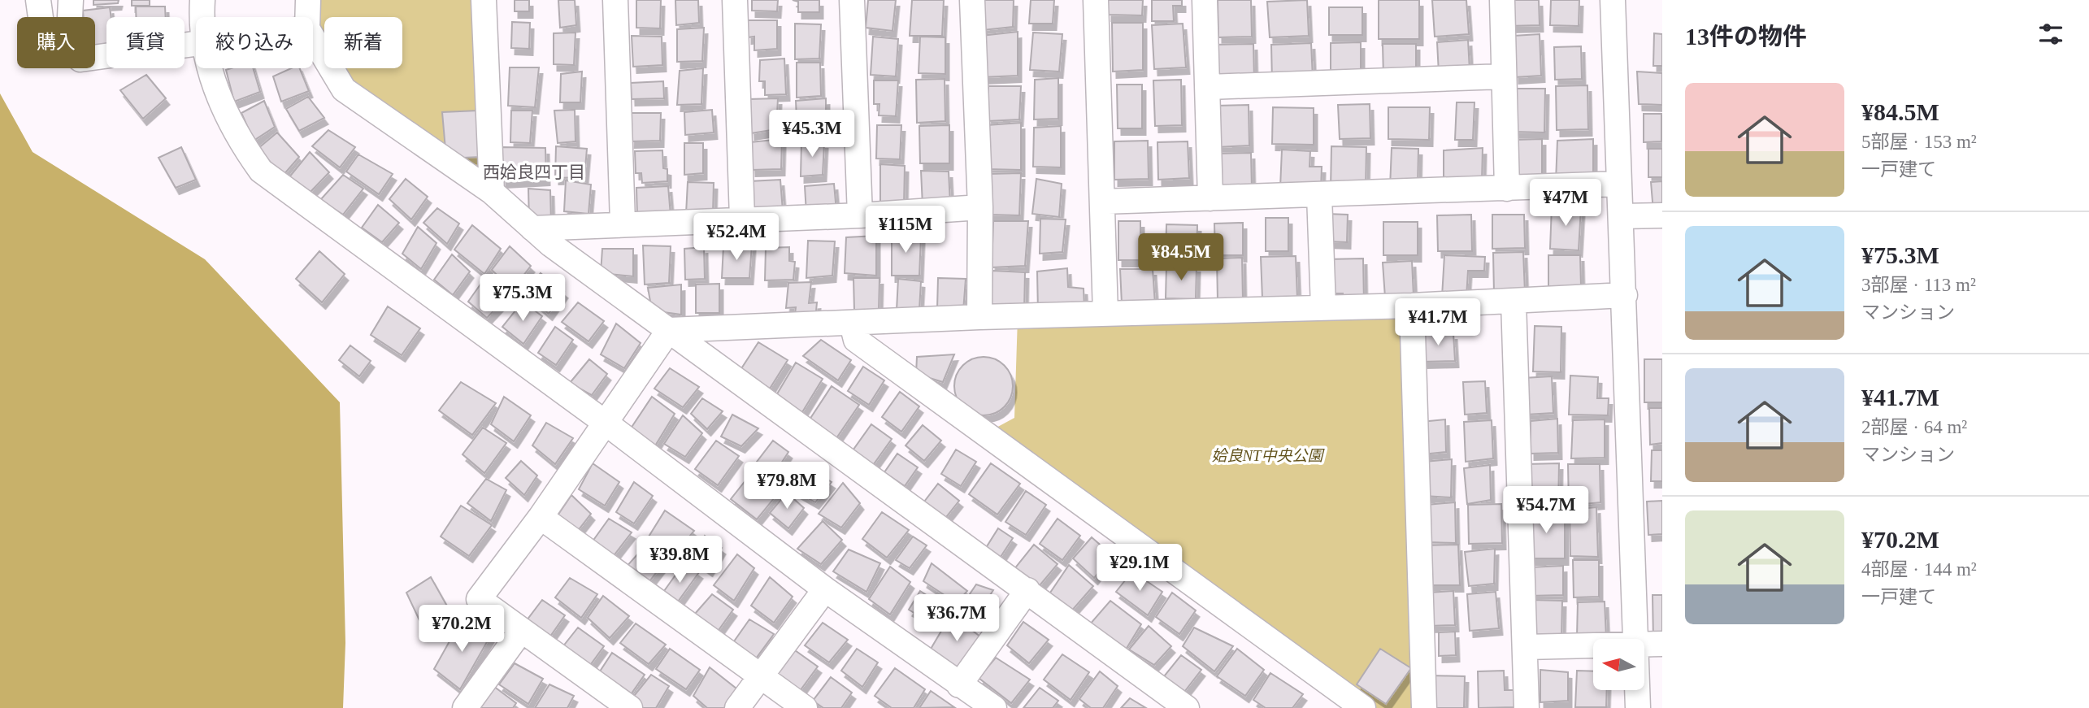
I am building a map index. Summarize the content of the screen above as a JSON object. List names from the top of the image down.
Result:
{
  "districts": ["西姶良四丁目"],
  "parks": ["姶良NT中央公園"],
  "north": "left",
  "page": {
    "heading": "13件の物件",
    "chip": [
      "購入",
      "賃貸",
      "絞り込み",
      "新着"
    ],
    "list": [
      {
        "name": "¥84.5M",
        "note": "5部屋 · 153 m² · 一戸建て"
      },
      {
        "name": "¥75.3M",
        "note": "3部屋 · 113 m² · マンション"
      },
      {
        "name": "¥41.7M",
        "note": "2部屋 · 64 m² · マンション"
      },
      {
        "name": "¥70.2M",
        "note": "4部屋 · 144 m² · 一戸建て"
      }
    ],
    "price": [
      "¥45.3M",
      "¥47M",
      "¥115M",
      "¥52.4M",
      "¥84.5M",
      "¥75.3M",
      "¥41.7M",
      "¥79.8M",
      "¥54.7M",
      "¥39.8M",
      "¥29.1M",
      "¥36.7M",
      "¥70.2M"
    ]
  }
}
